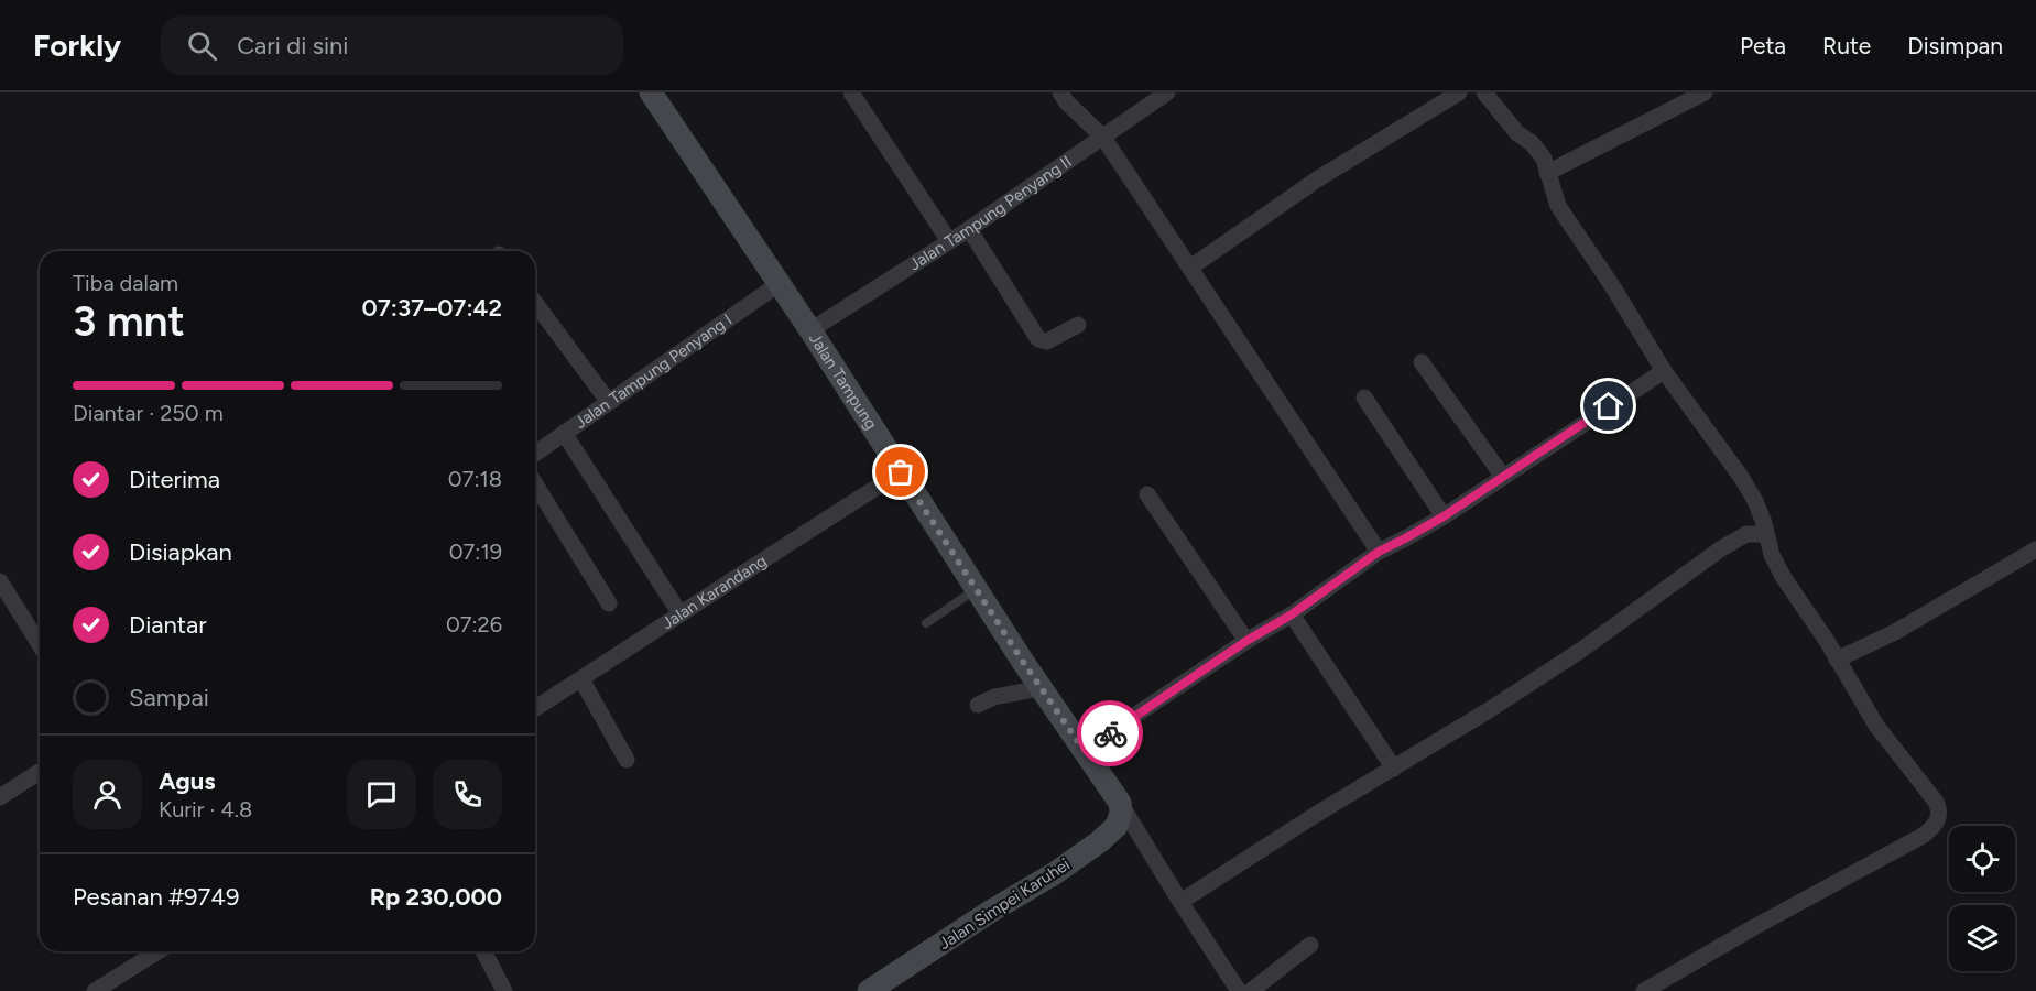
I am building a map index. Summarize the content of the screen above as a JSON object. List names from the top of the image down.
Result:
{
  "streets": {
    "main road": ["Jalan Tampung", "Jalan Simpei Karuhei"],
    "street": ["Jalan Tampung Penyang II", "Jalan Tampung Penyang I", "Jalan Karandang"]
  },
  "crossings": [
    ["Jalan Tampung Penyang II", "Jalan Tampung"],
    ["Jalan Tampung Penyang I", "Jalan Tampung"],
    ["Jalan Tampung", "Jalan Karandang"],
    ["Jalan Tampung", "Jalan Simpei Karuhei"]
  ],
  "page": {
    "header": "Forkly",
    "search": "Cari di sini",
    "nav": ["Peta", "Rute", "Disimpan"],
    "heading": ["3 mnt", "Tiba dalam", "07:37–07:42"],
    "panel": [
      "Agus",
      "Kurir · 4.8",
      "Pesanan #9749",
      "Rp 230,000"
    ],
    "bar": "Diantar · 250 m",
    "list": [
      ["Diterima", "07:18"],
      ["Disiapkan", "07:19"],
      ["Diantar", "07:26"],
      "Sampai"
    ]
  }
}
